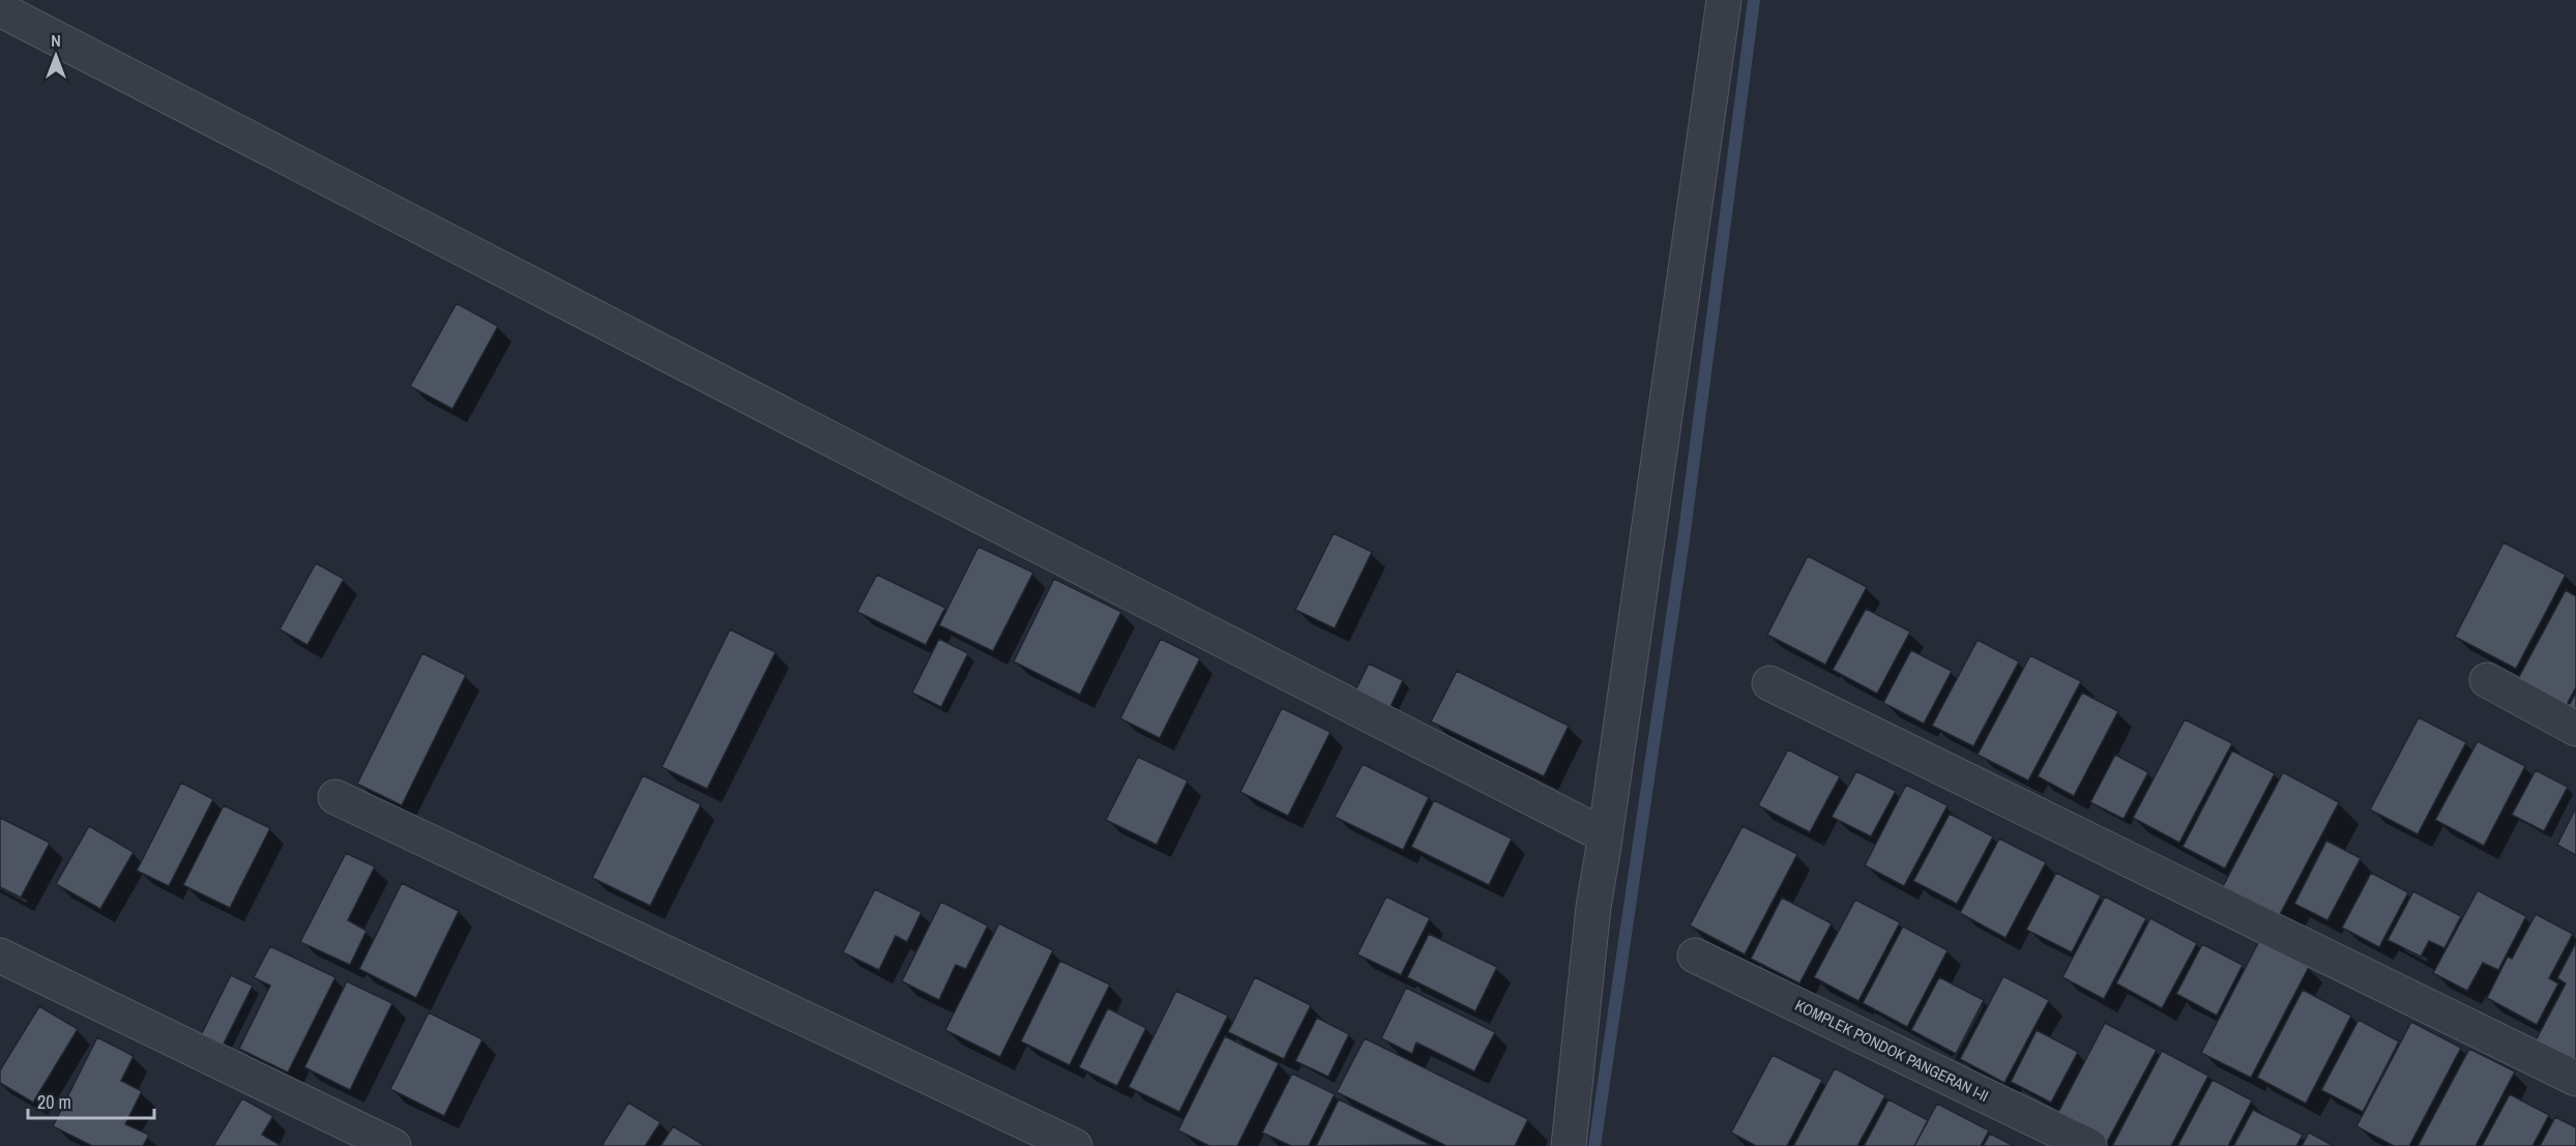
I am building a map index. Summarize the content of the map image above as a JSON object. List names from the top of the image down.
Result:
{
  "streets": {
    "street": ["KOMPLEK PONDOK PANGERAN I-II"]
  },
  "scale_bar": "20 m",
  "north": "top"
}
